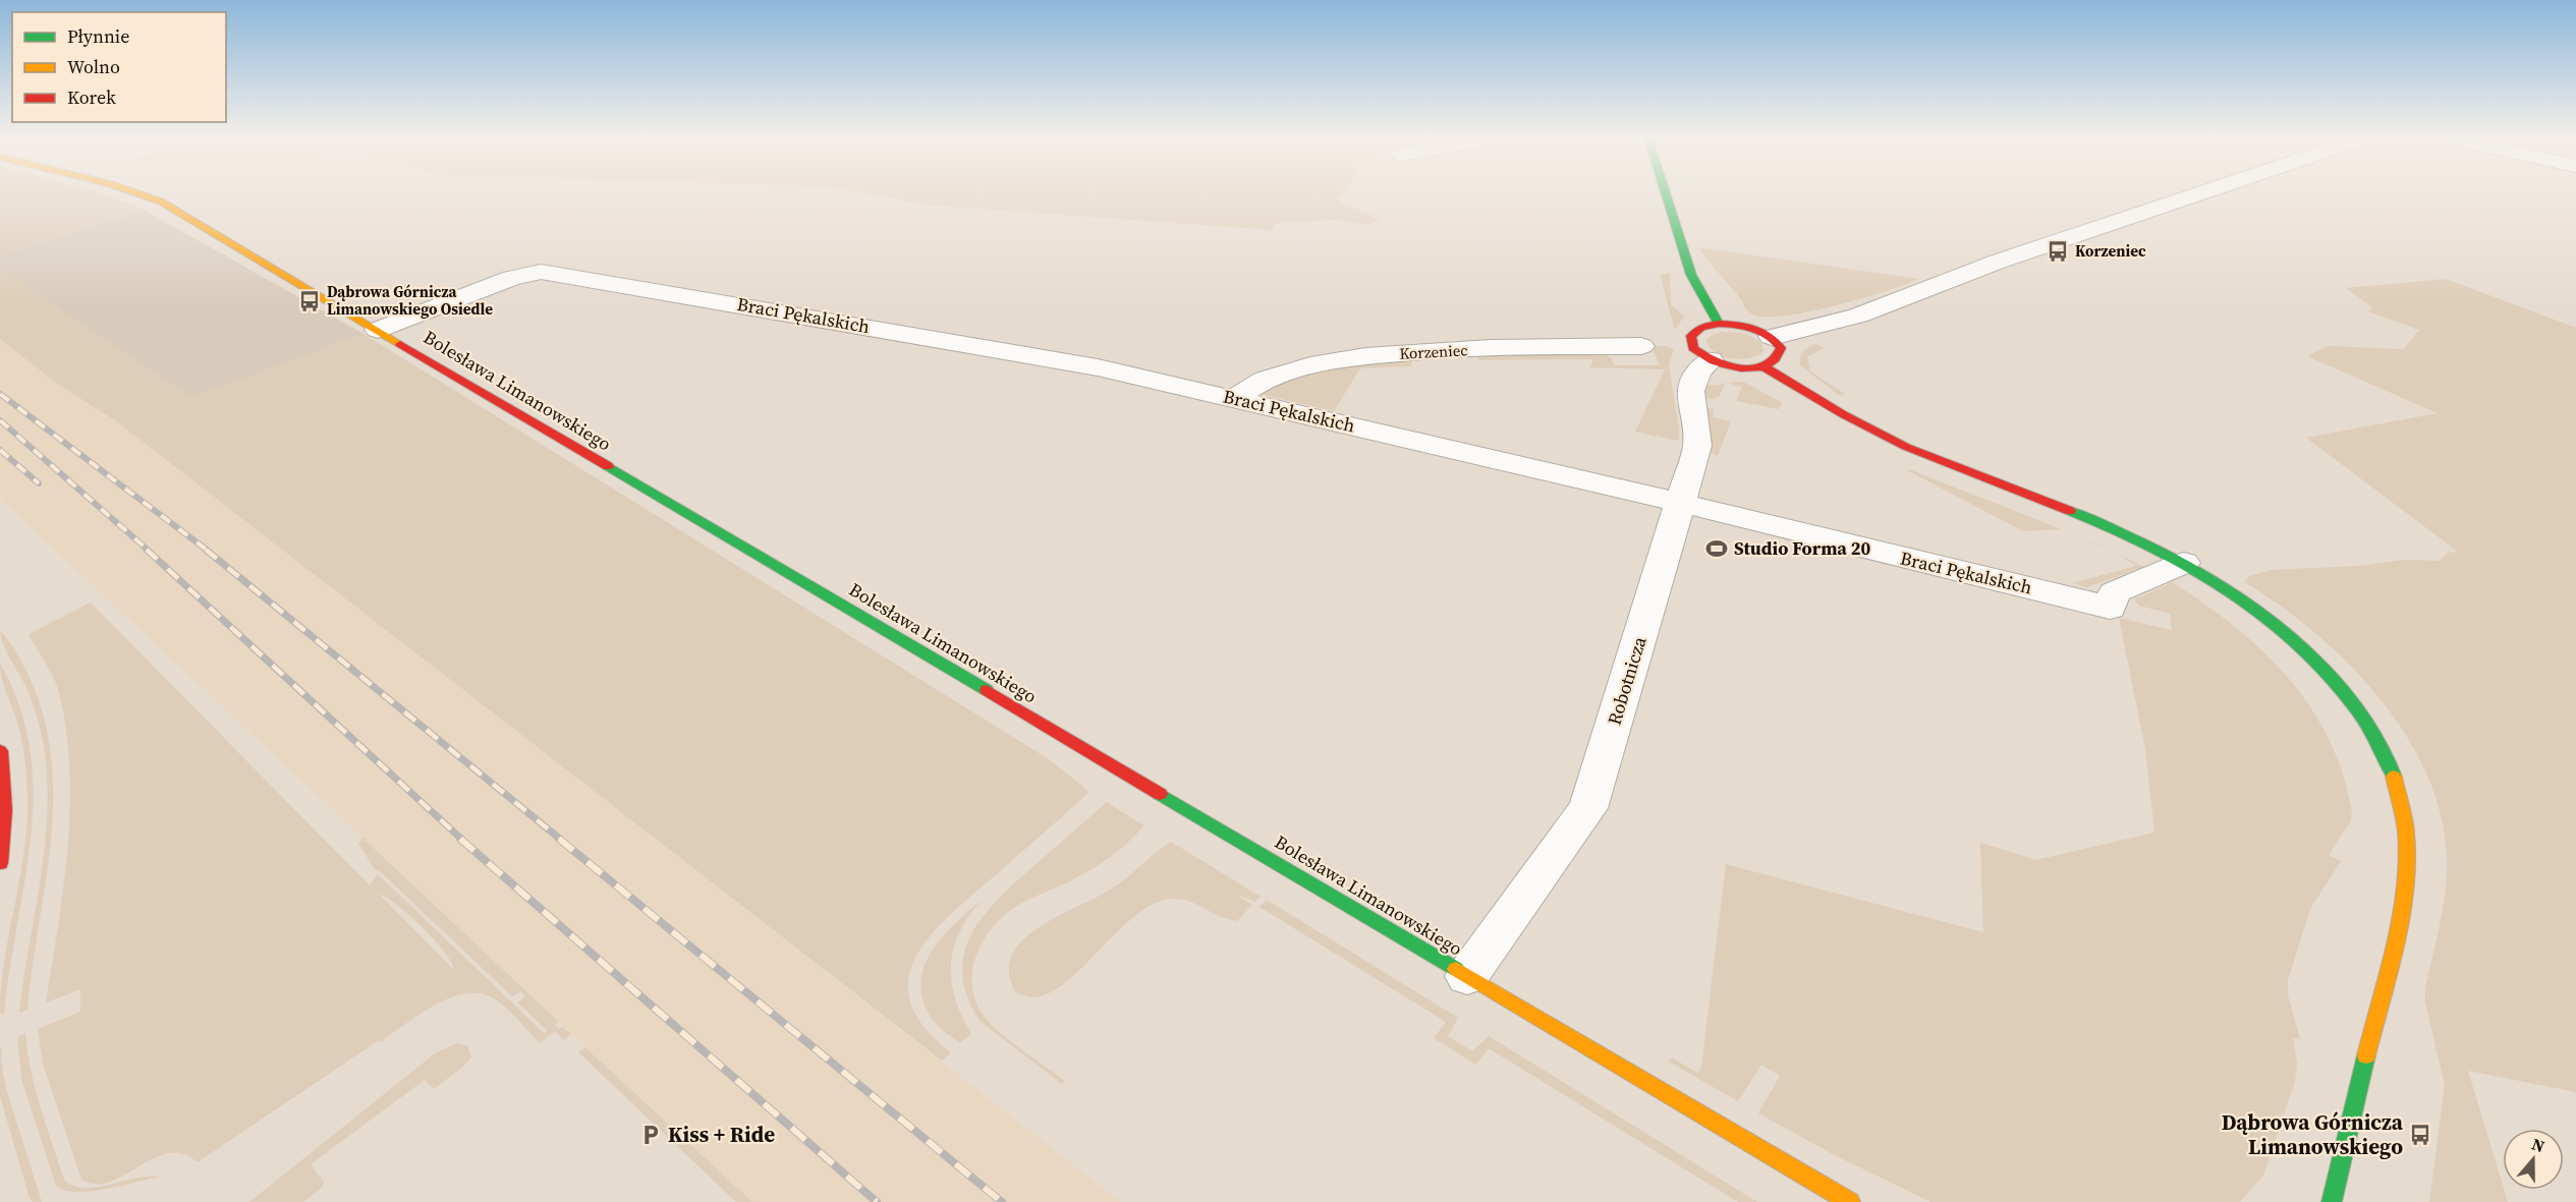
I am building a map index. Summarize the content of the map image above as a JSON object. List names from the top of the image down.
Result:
{
  "streets": {
    "street": [
      "Braci Pękalskich",
      "Korzeniec",
      "Bolesława Limanowskiego",
      "Robotnicza"
    ]
  },
  "crossings": [
    ["Braci Pękalskich", "Korzeniec"],
    ["Braci Pękalskich", "Bolesława Limanowskiego"],
    ["Braci Pękalskich", "Robotnicza"],
    ["Bolesława Limanowskiego", "Robotnicza"]
  ],
  "places": {
    "bus stop": ["Korzeniec", "Dąbrowa Górnicza Limanowskiego Osiedle", "Dąbrowa Górnicza Limanowskiego"],
    "sports": ["Studio Forma 20"],
    "parking": ["Kiss + Ride"]
  },
  "legend": ["Płynnie", "Wolno", "Korek"],
  "north": "top"
}
